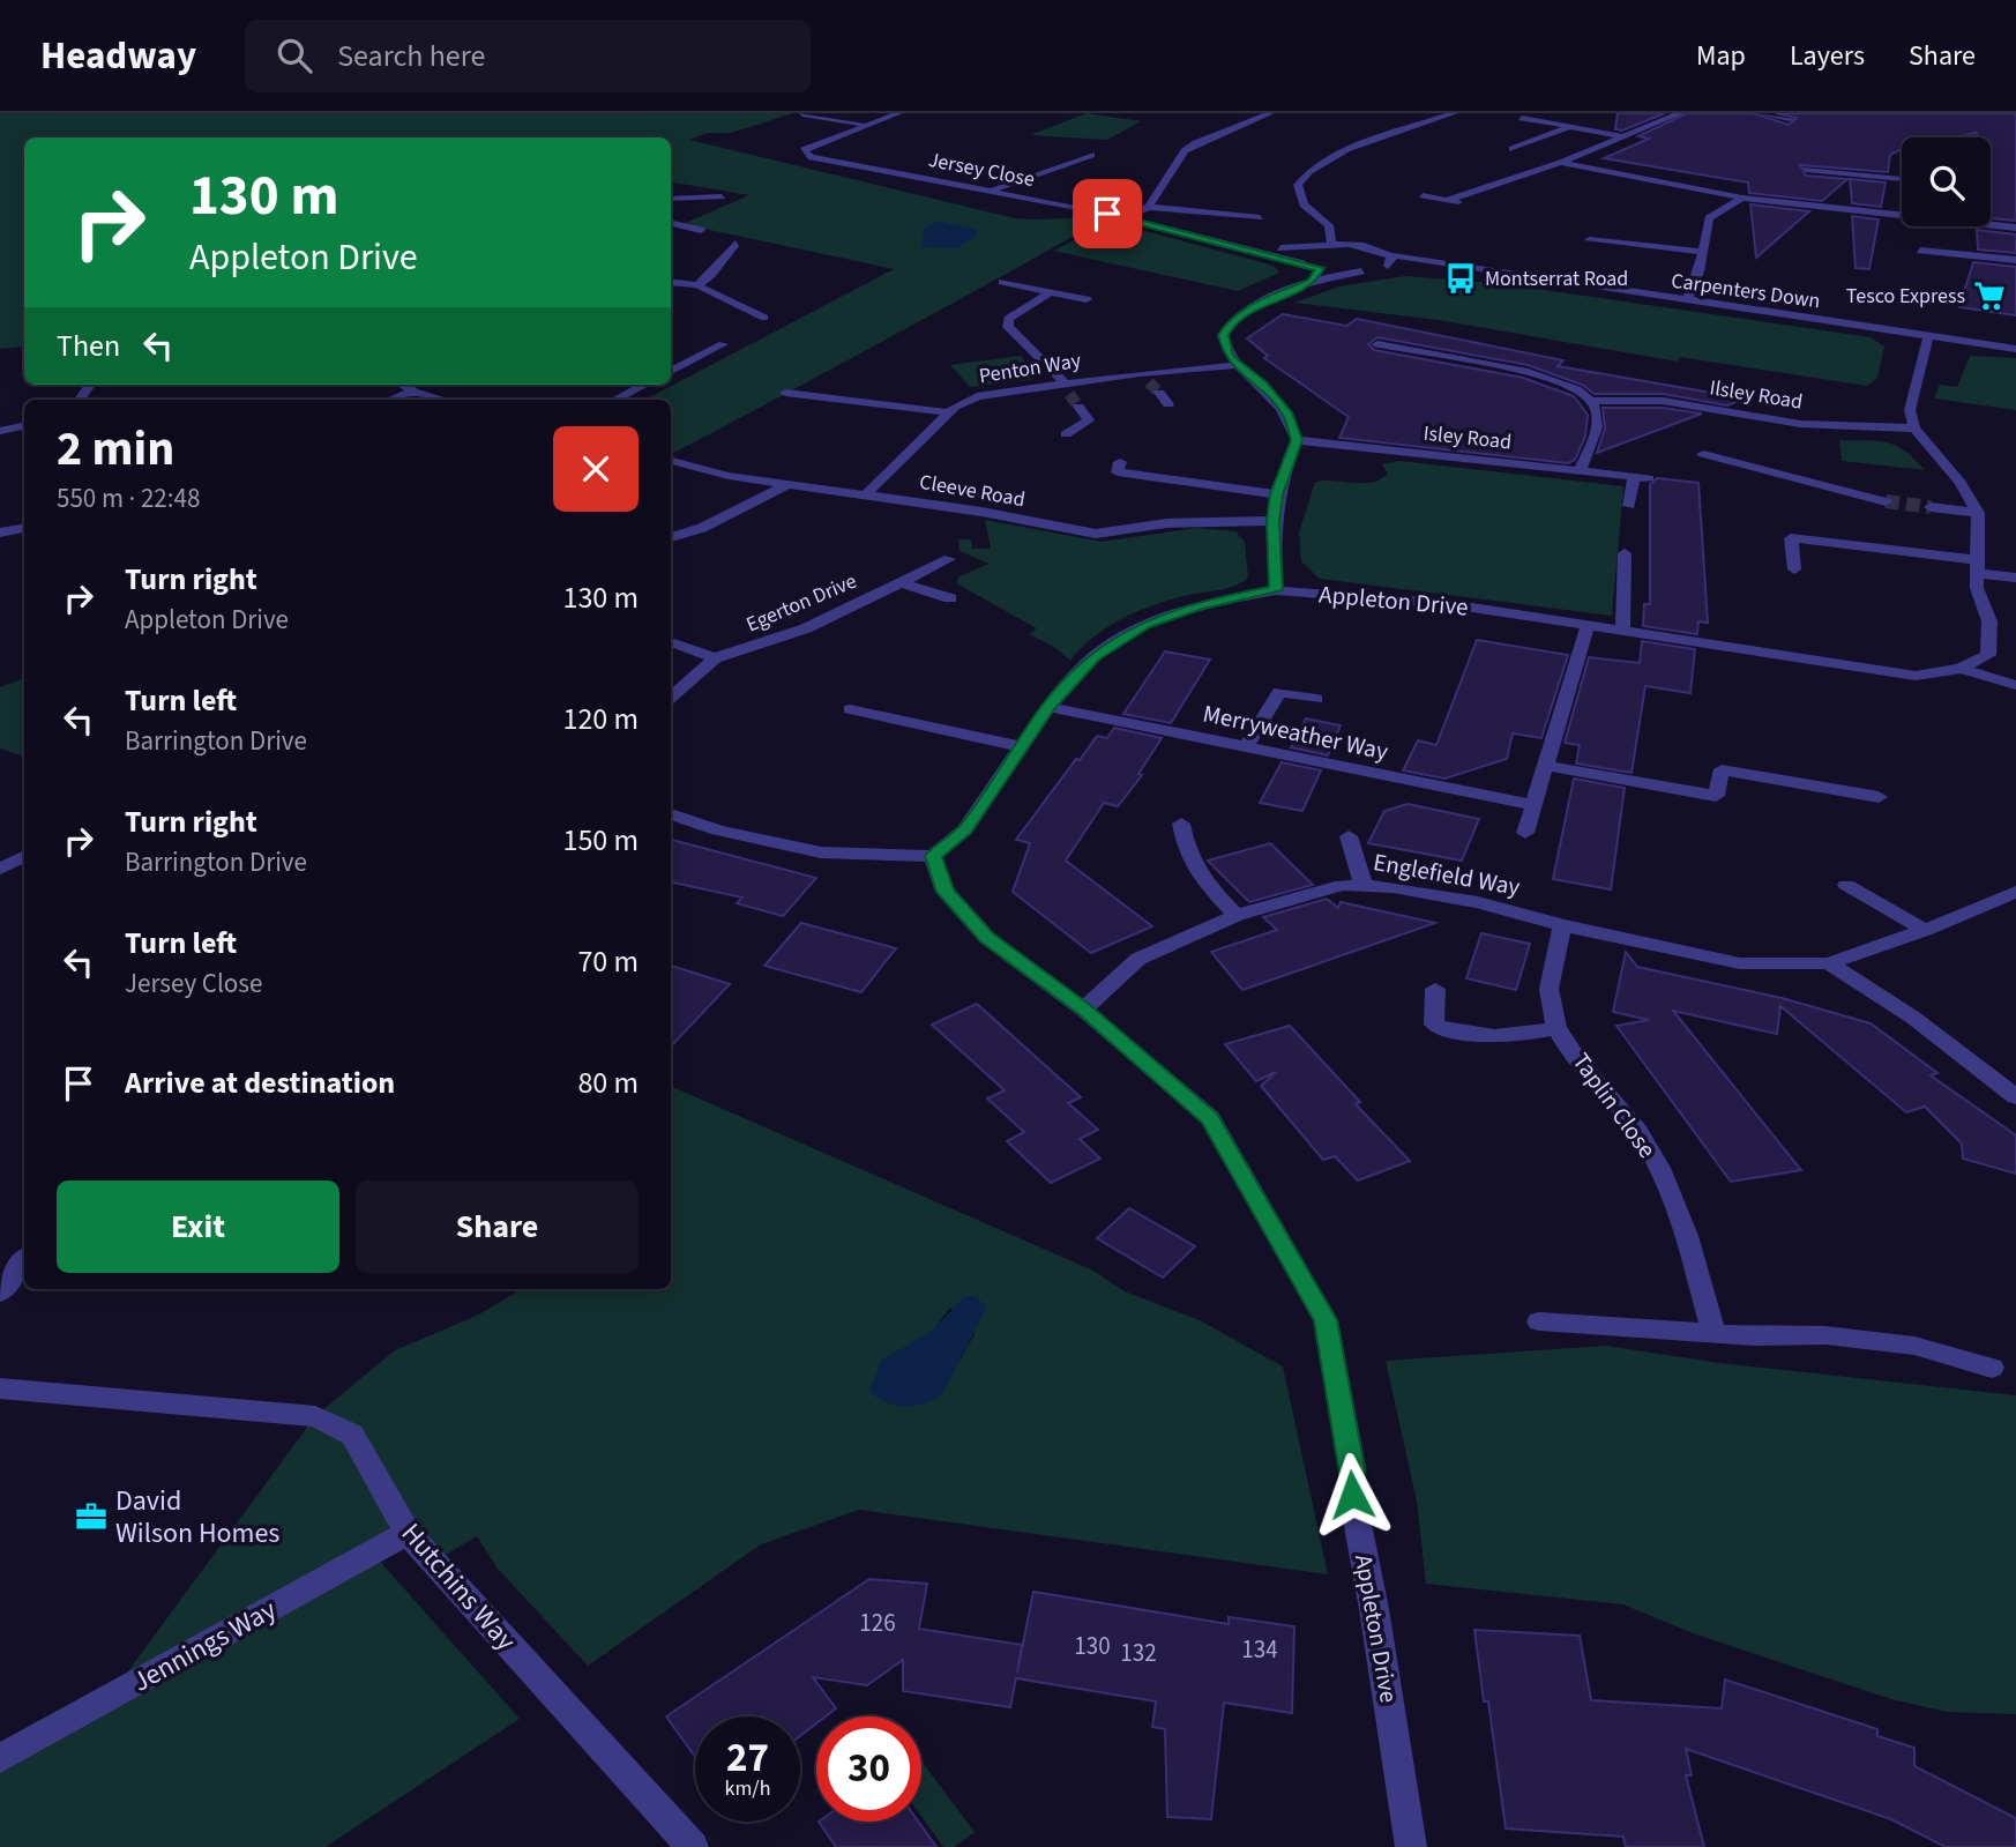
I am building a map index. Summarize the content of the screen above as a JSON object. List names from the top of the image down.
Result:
{
  "streets": {
    "street": [
      "Jersey Close",
      "Carpenters Down",
      "Penton Way",
      "Ilsley Road",
      "Isley Road",
      "Cleeve Road",
      "Appleton Drive",
      "Egerton Drive",
      "Merryweather Way",
      "Englefield Way",
      "Taplin Close",
      "Hutchins Way",
      "Jennings Way"
    ]
  },
  "crossings": [
    ["Penton Way", "Cleeve Road"],
    ["Appleton Drive", "Merryweather Way"],
    ["Appleton Drive", "Englefield Way"],
    ["Englefield Way", "Taplin Close"],
    ["Hutchins Way", "Jennings Way"]
  ],
  "places": {
    "bus stop": ["Montserrat Road"],
    "supermarket": ["Tesco Express"],
    "office": ["David Wilson Homes"]
  },
  "house_numbers": [
    "126",
    "130",
    "134",
    "132"
  ],
  "page": {
    "header": "Headway",
    "search": "Search here",
    "nav": ["Map", "Layers", "Share"],
    "turn": ["130 m", "Appleton Drive"],
    "then": "Then",
    "heading": ["2 min", "550 m · 22:48"],
    "list": [
      {
        "name": "Turn right",
        "note": "Appleton Drive",
        "value": "130 m"
      },
      {
        "name": "Turn left",
        "note": "Barrington Drive",
        "value": "120 m"
      },
      {
        "name": "Turn right",
        "note": "Barrington Drive",
        "value": "150 m"
      },
      {
        "name": "Turn left",
        "note": "Jersey Close",
        "value": "70 m"
      },
      {
        "name": "Arrive at destination",
        "value": "80 m"
      }
    ],
    "buttons": ["Exit", "Share"],
    "speed": "27 km/h",
    "limit": "30"
  }
}
